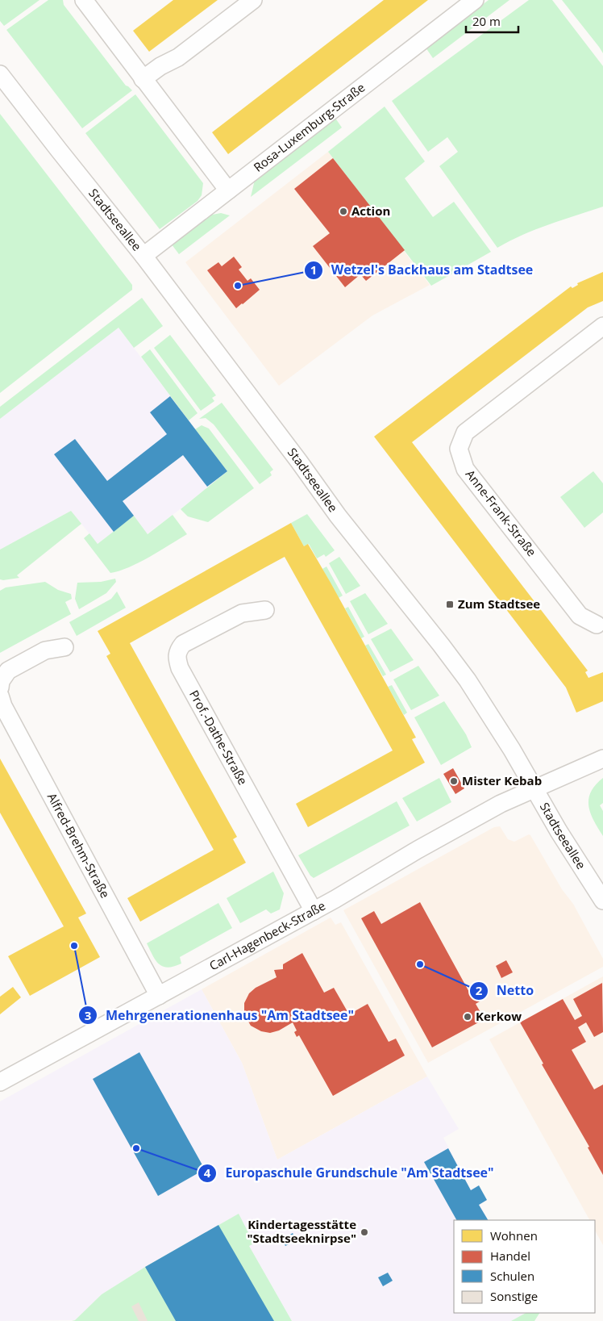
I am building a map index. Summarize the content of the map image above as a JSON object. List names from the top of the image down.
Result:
{
  "streets": {
    "street": [
      "Rosa-Luxemburg-Straße",
      "Stadtseeallee",
      "Anne-Frank-Straße",
      "Prof.-Dathe-Straße",
      "Alfred-Brehm-Straße",
      "Carl-Hagenbeck-Straße"
    ]
  },
  "crossings": [
    ["Rosa-Luxemburg-Straße", "Stadtseeallee"],
    ["Stadtseeallee", "Carl-Hagenbeck-Straße"],
    ["Prof.-Dathe-Straße", "Carl-Hagenbeck-Straße"],
    ["Alfred-Brehm-Straße", "Carl-Hagenbeck-Straße"]
  ],
  "places": {
    "other": [
      "Action",
      "Wetzel's Backhaus am Stadtsee",
      "Mister Kebab",
      "Mehrgenerationenhaus \"Am Stadtsee\"",
      "Netto",
      "Kerkow",
      "Europaschule Grundschule \"Am Stadtsee\"",
      "Kindertagesstätte \"Stadtseeknirpse\""
    ],
    "transit": ["Zum Stadtsee"]
  },
  "legend": [
    "Wohnen",
    "Handel",
    "Schulen",
    "Sonstige"
  ],
  "scale_bar": "20 m"
}
